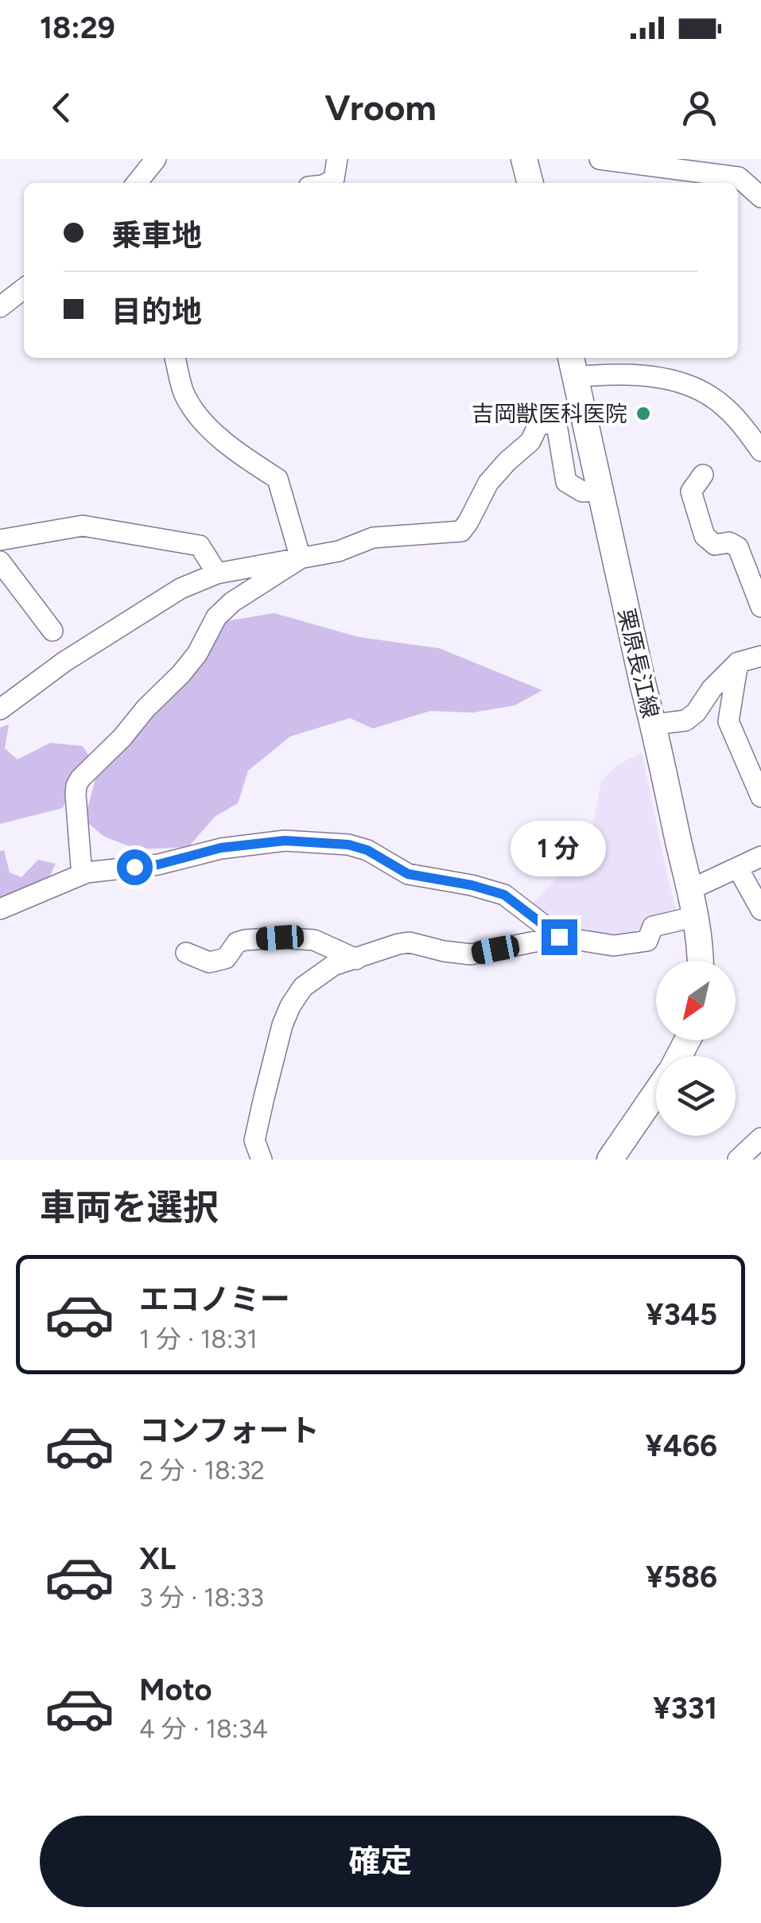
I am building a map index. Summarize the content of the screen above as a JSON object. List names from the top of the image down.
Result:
{
  "streets": {
    "main road": ["栗原長江線"]
  },
  "places": ["吉岡獣医科医院"],
  "north": "bottom left",
  "page": {
    "status": "18:29",
    "header": "Vroom",
    "banner": ["乗車地", "目的地"],
    "bubble": "1 分",
    "heading": "車両を選択",
    "list": [
      {
        "name": "エコノミー",
        "note": "1 分 · 18:31",
        "value": "¥345"
      },
      {
        "name": "コンフォート",
        "note": "2 分 · 18:32",
        "value": "¥466"
      },
      {
        "name": "XL",
        "note": "3 分 · 18:33",
        "value": "¥586"
      },
      {
        "name": "Moto",
        "note": "4 分 · 18:34",
        "value": "¥331"
      }
    ],
    "buttons": "確定"
  }
}
